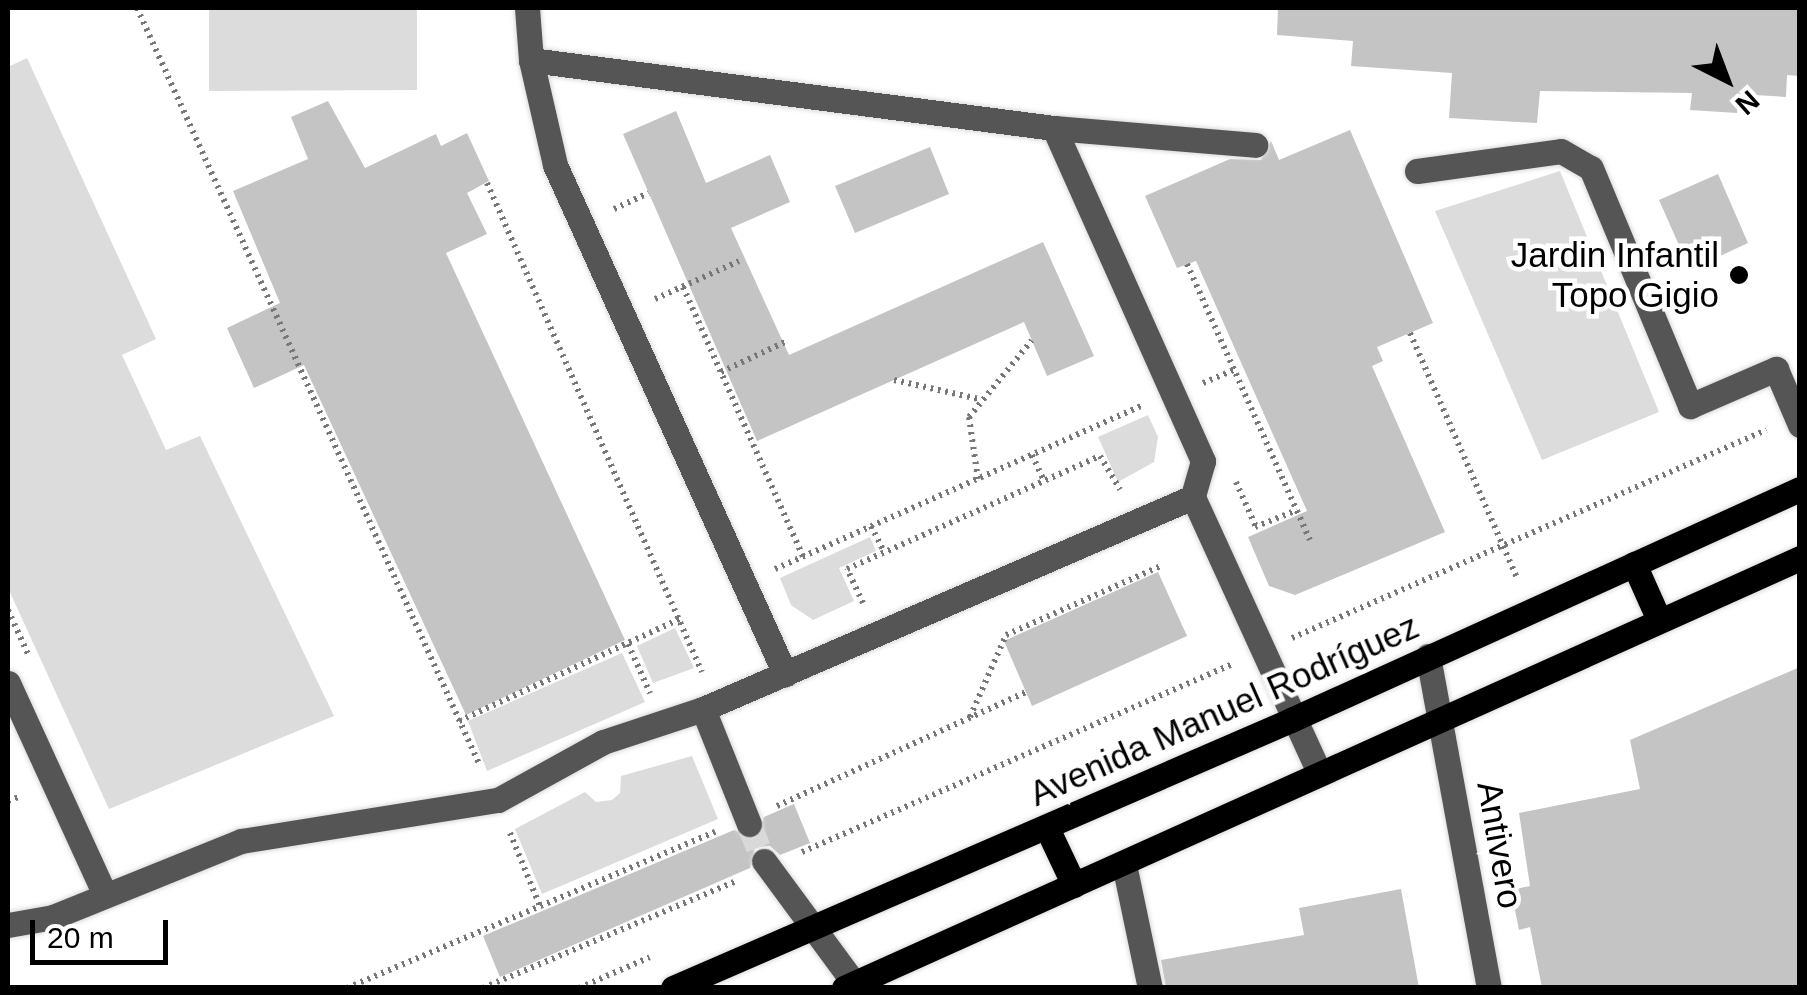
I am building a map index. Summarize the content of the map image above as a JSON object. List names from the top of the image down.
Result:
{
  "streets": {
    "main road": ["Avenida Manuel Rodríguez"],
    "street": ["Antivero"]
  },
  "crossings": [
    ["Avenida Manuel Rodríguez", "Antivero"]
  ],
  "places": ["Jardin Infantil Topo Gigio"],
  "scale_bar": "20 m",
  "north": "bottom right"
}
